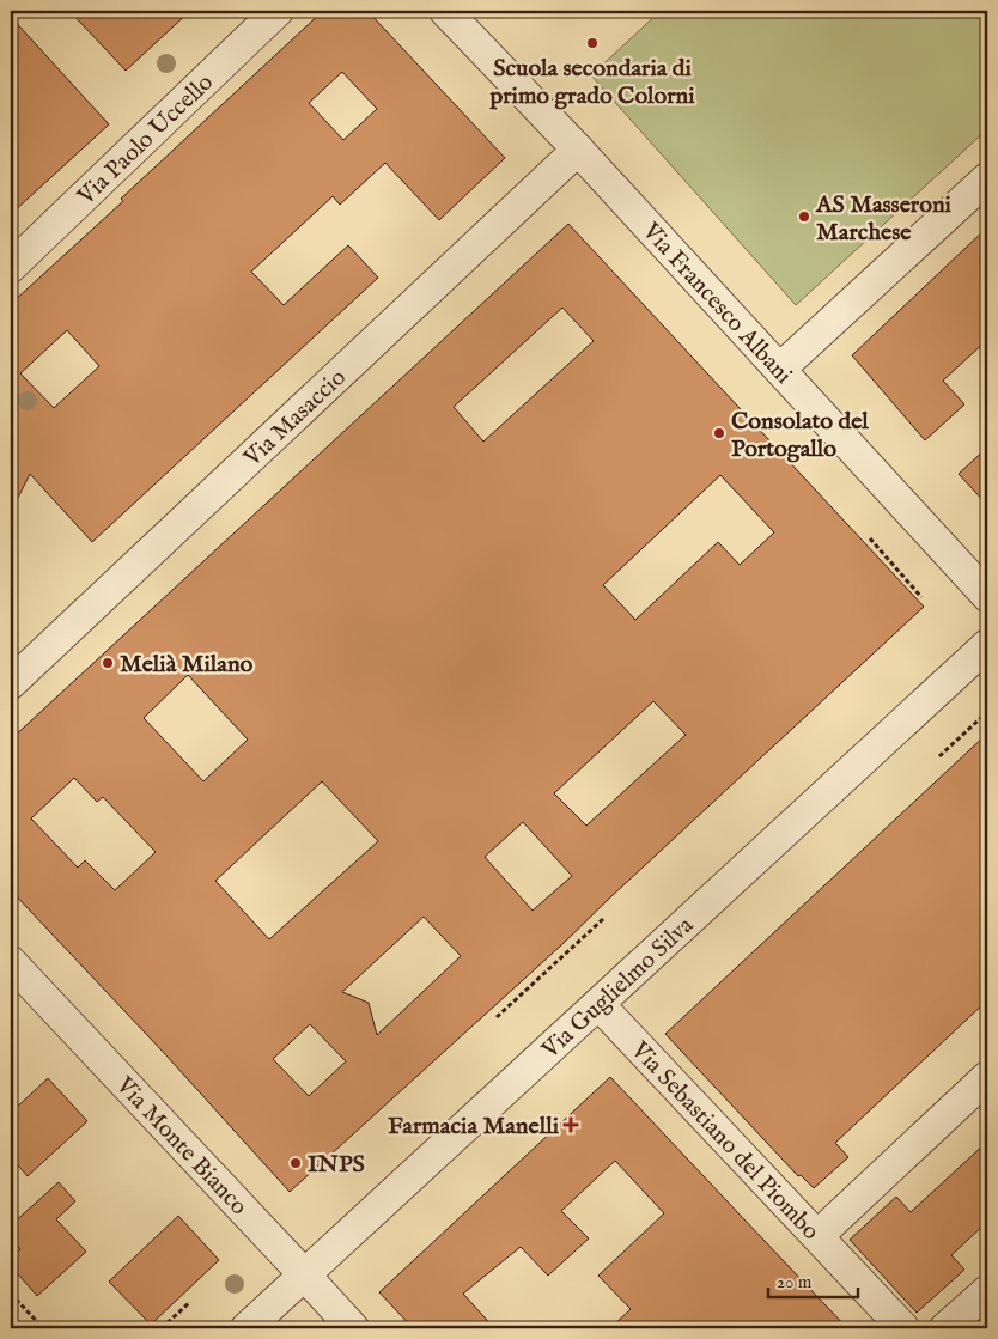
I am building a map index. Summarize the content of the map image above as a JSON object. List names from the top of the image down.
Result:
{
  "streets": {
    "street": [
      "Via Paolo Uccello",
      "Via Francesco Albani",
      "Via Masaccio",
      "Via Guglielmo Silva",
      "Via Sebastiano del Piombo",
      "Via Monte Bianco"
    ]
  },
  "crossings": [
    ["Via Francesco Albani", "Via Masaccio"],
    ["Via Guglielmo Silva", "Via Sebastiano del Piombo"],
    ["Via Guglielmo Silva", "Via Monte Bianco"]
  ],
  "places": {
    "other": [
      "Scuola secondaria di primo grado Colorni",
      "AS Masseroni Marchese",
      "Consolato del Portogallo",
      "Melià Milano",
      "INPS"
    ],
    "health": ["Farmacia Manelli"]
  },
  "scale_bar": "20 m"
}
